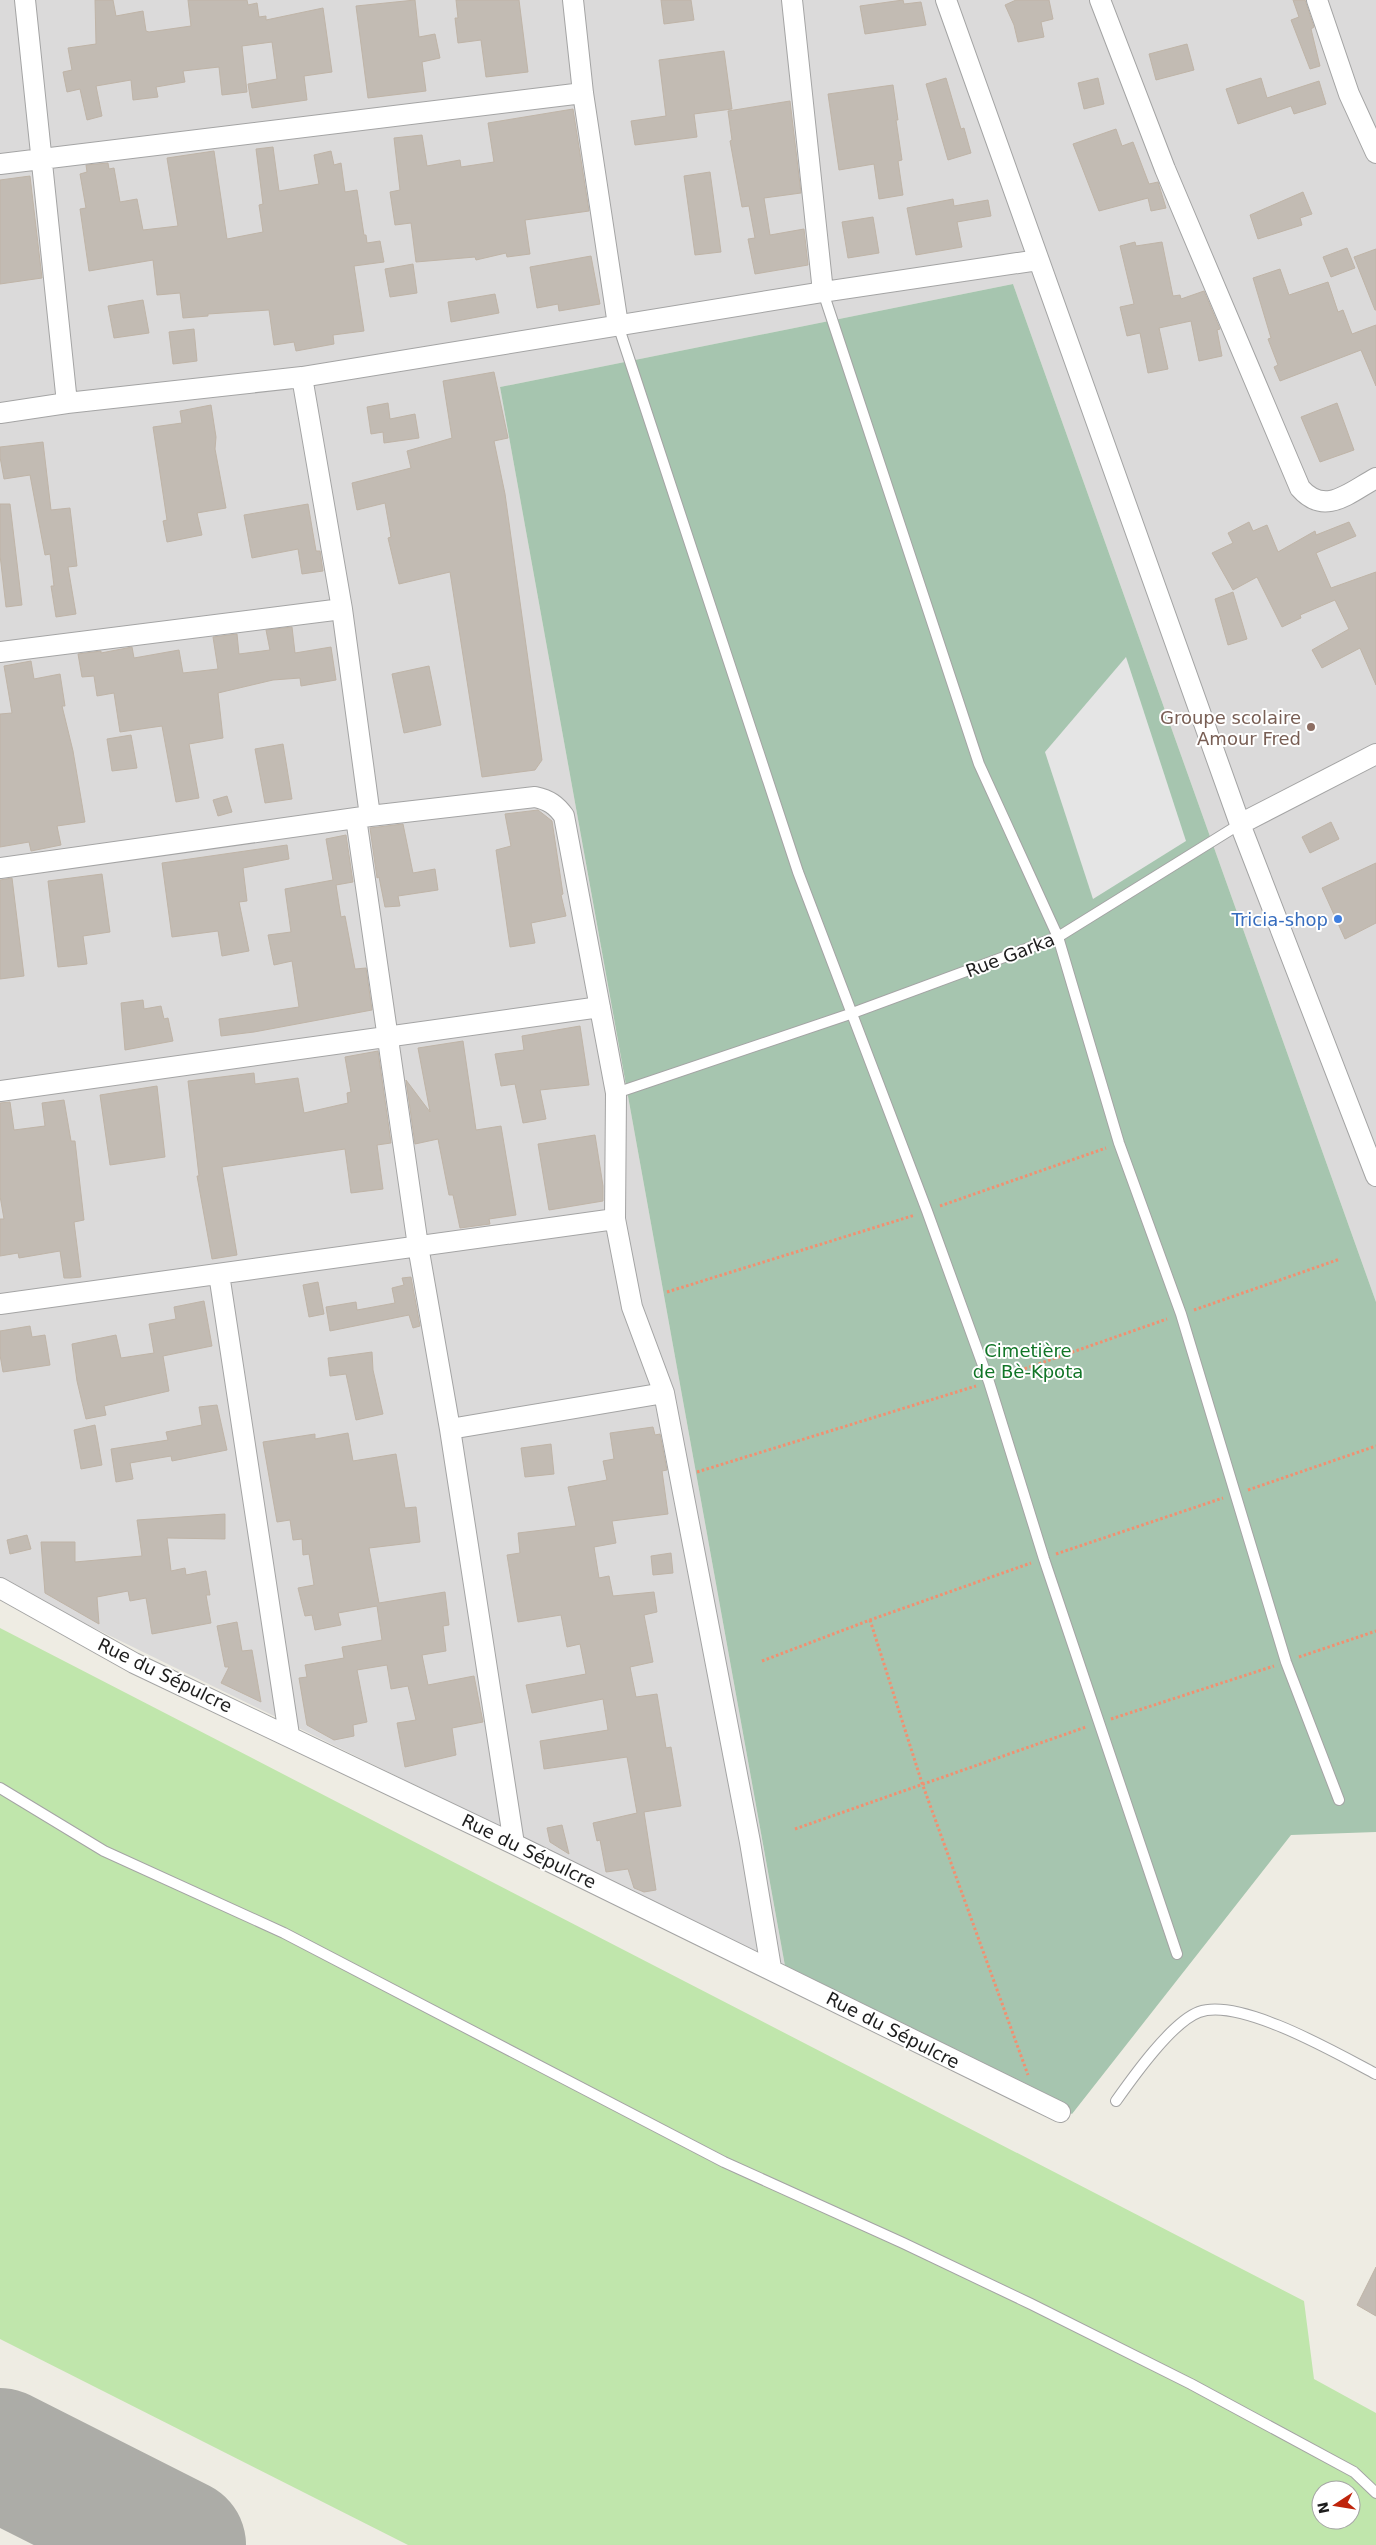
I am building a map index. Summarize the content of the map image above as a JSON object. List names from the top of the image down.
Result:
{
  "streets": {
    "street": ["Rue Garka", "Rue du Sépulcre"]
  },
  "parks": ["Cimetière de Bè-Kpota"],
  "places": ["Groupe scolaire Amour Fred", "Tricia-shop"],
  "north": "left"
}
